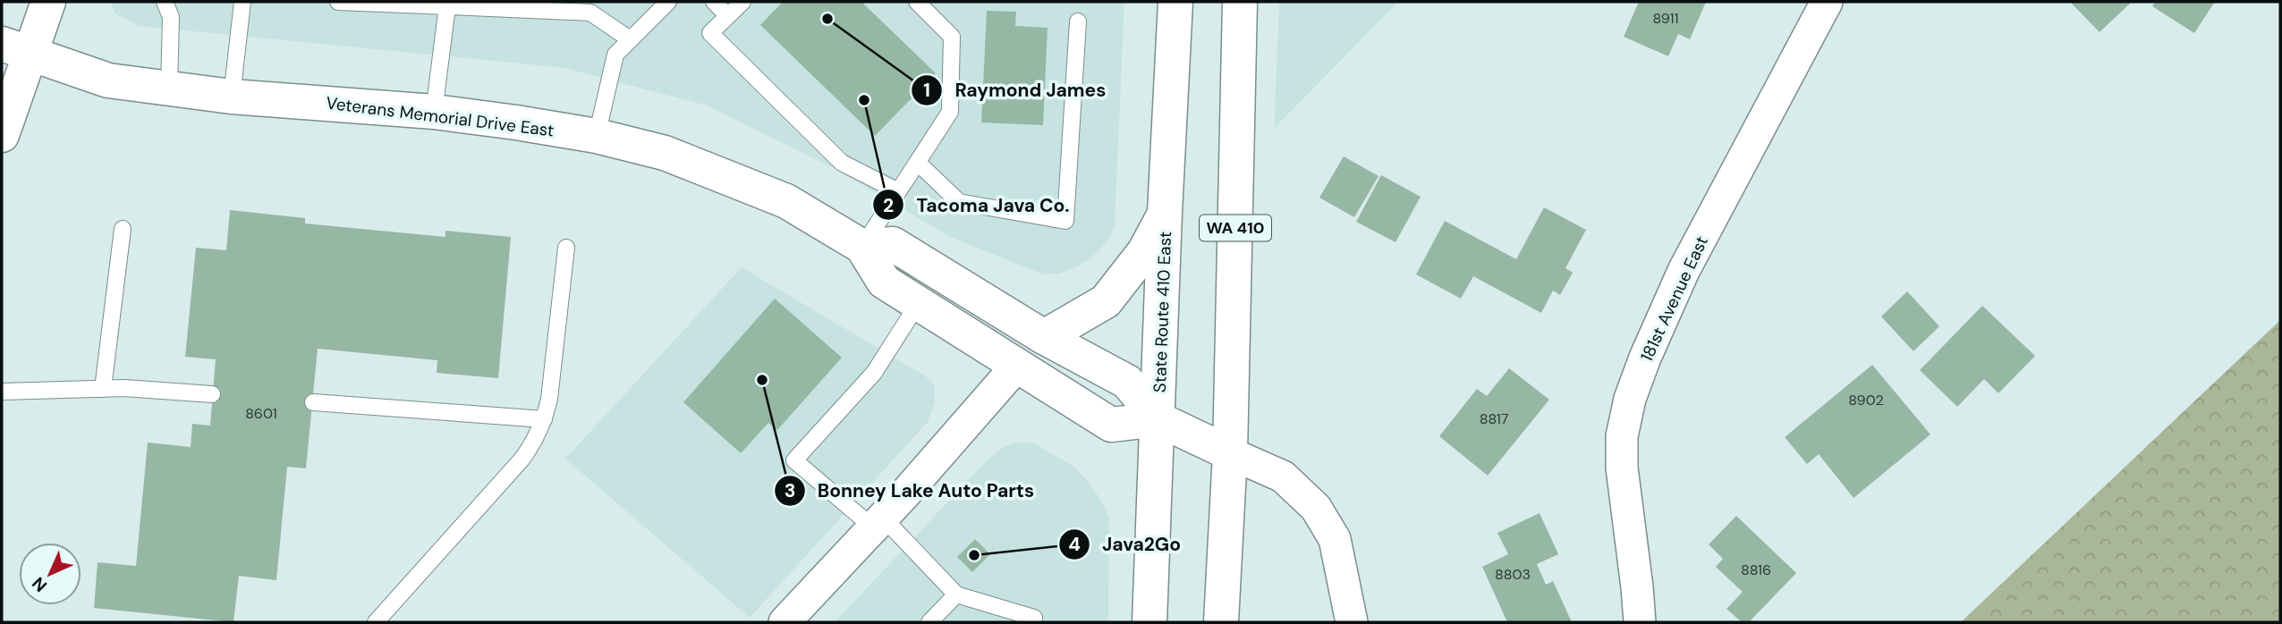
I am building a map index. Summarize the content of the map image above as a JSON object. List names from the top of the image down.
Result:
{
  "streets": {
    "main road": ["Veterans Memorial Drive East", "WA 410", "State Route 410 East"],
    "street": ["181st Avenue East"]
  },
  "crossings": [
    ["Veterans Memorial Drive East", "State Route 410 East"]
  ],
  "places": [
    "Raymond James",
    "Tacoma Java Co.",
    "Bonney Lake Auto Parts",
    "Java2Go"
  ],
  "house_numbers": [
    "8911",
    "8902",
    "8601",
    "8817",
    "8816",
    "8803"
  ],
  "north": "bottom left"
}
